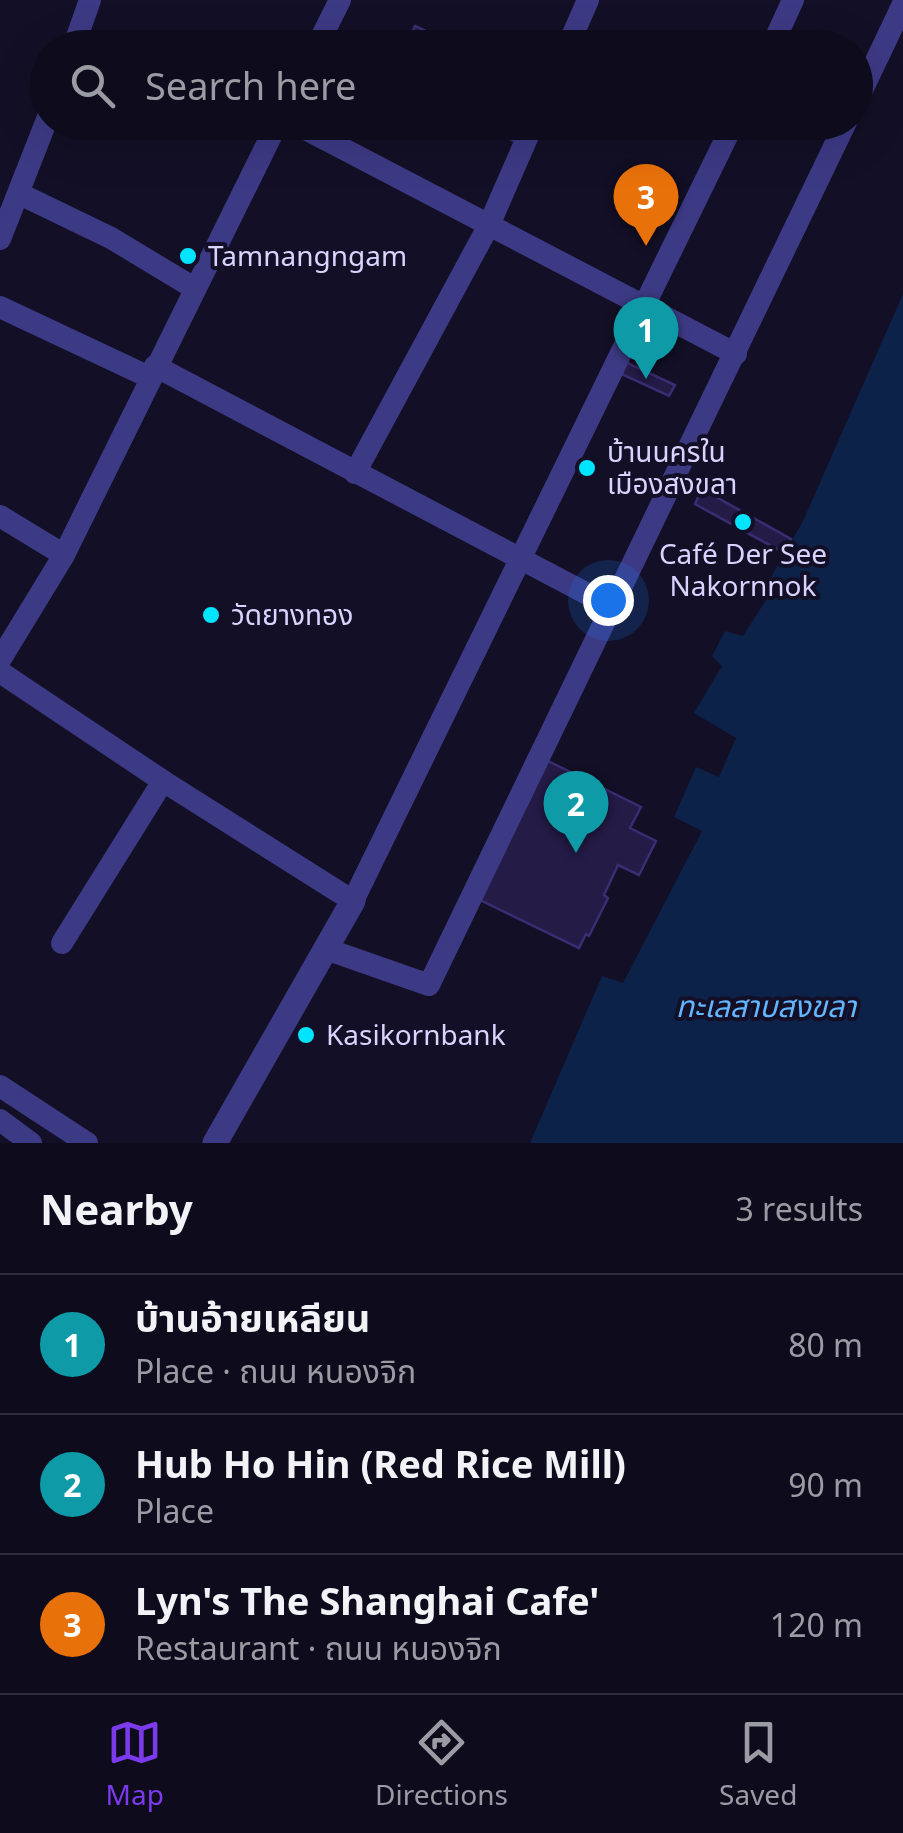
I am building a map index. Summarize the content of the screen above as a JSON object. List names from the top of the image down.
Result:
{
  "water": ["ทะเลสาบสงขลา"],
  "places": [
    "Tamnangngam",
    "บ้านนครใน เมืองสงขลา",
    "Café Der See Nakornnok",
    "วัดยางทอง",
    "Kasikornbank"
  ],
  "page": {
    "search": "Search here",
    "pins": ["3", "1", "2"],
    "heading": ["Nearby", "3 results"],
    "list": [
      {
        "mark": "1",
        "name": "บ้านอ้ายเหลียน",
        "note": "Place · ถนน หนองจิก",
        "value": "80 m"
      },
      {
        "mark": "2",
        "name": "Hub Ho Hin (Red Rice Mill)",
        "note": "Place",
        "value": "90 m"
      },
      {
        "mark": "3",
        "name": "Lyn's The Shanghai Cafe'",
        "note": "Restaurant · ถนน หนองจิก",
        "value": "120 m"
      }
    ],
    "nav": ["Map", "Directions", "Saved"]
  }
}
